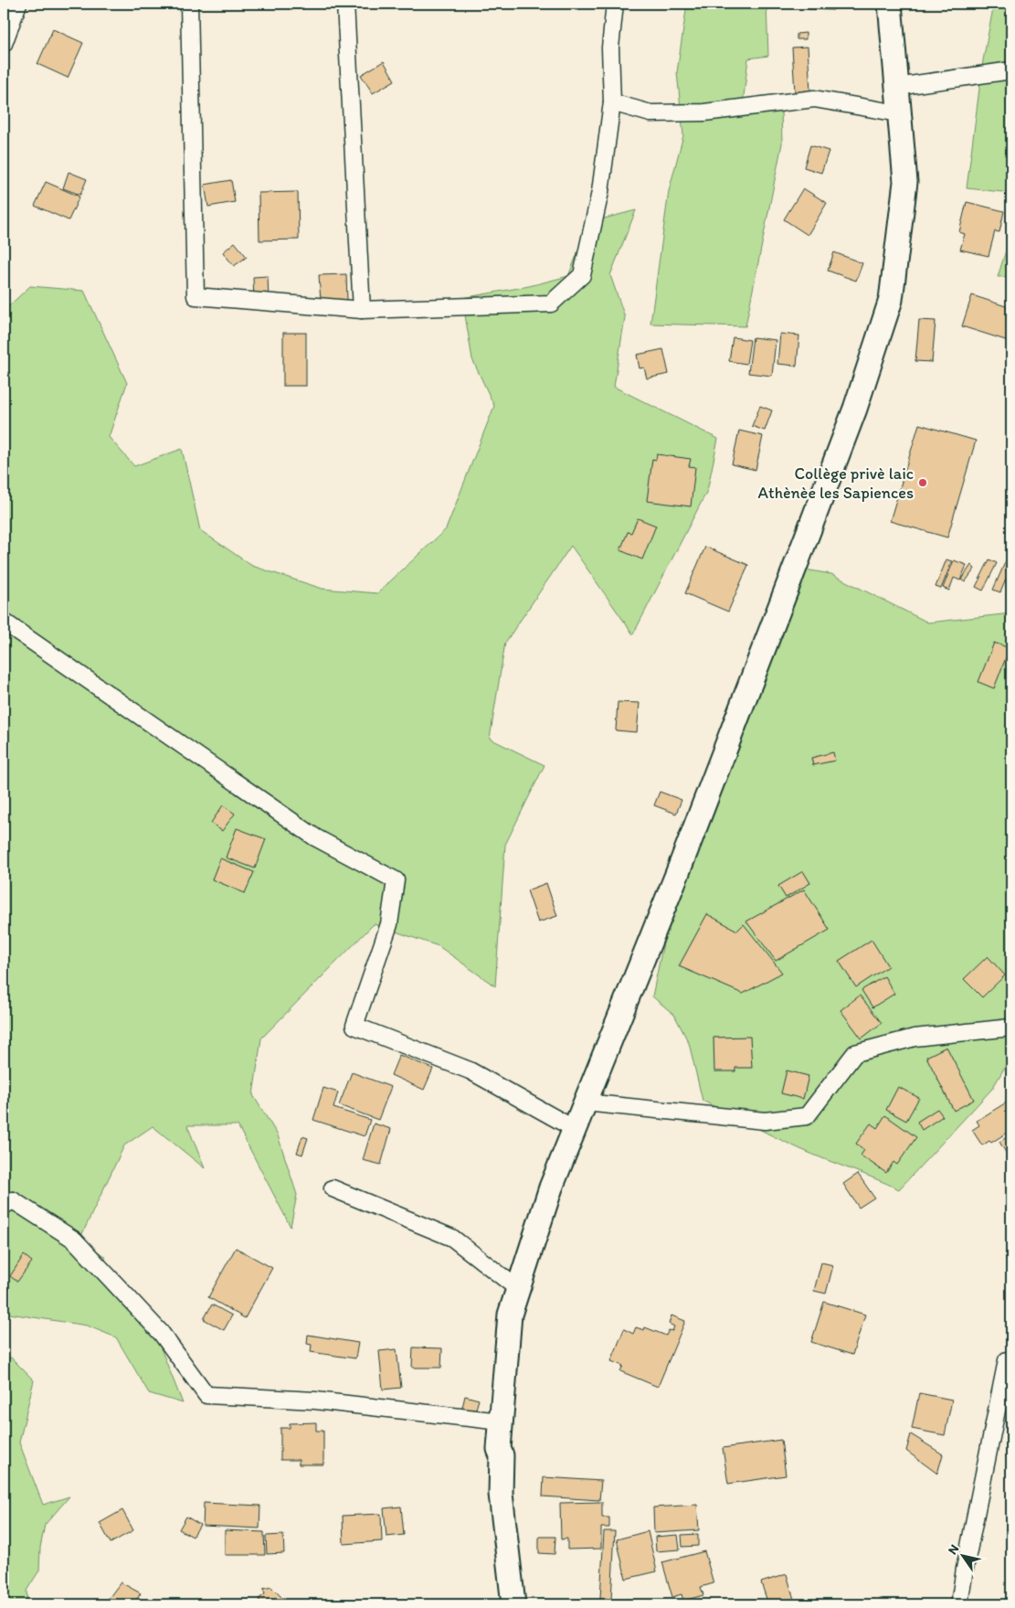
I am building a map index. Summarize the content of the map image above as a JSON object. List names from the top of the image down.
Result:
{
  "places": ["Collège privè laic Athènèe les Sapiences"],
  "north": "top left"
}
